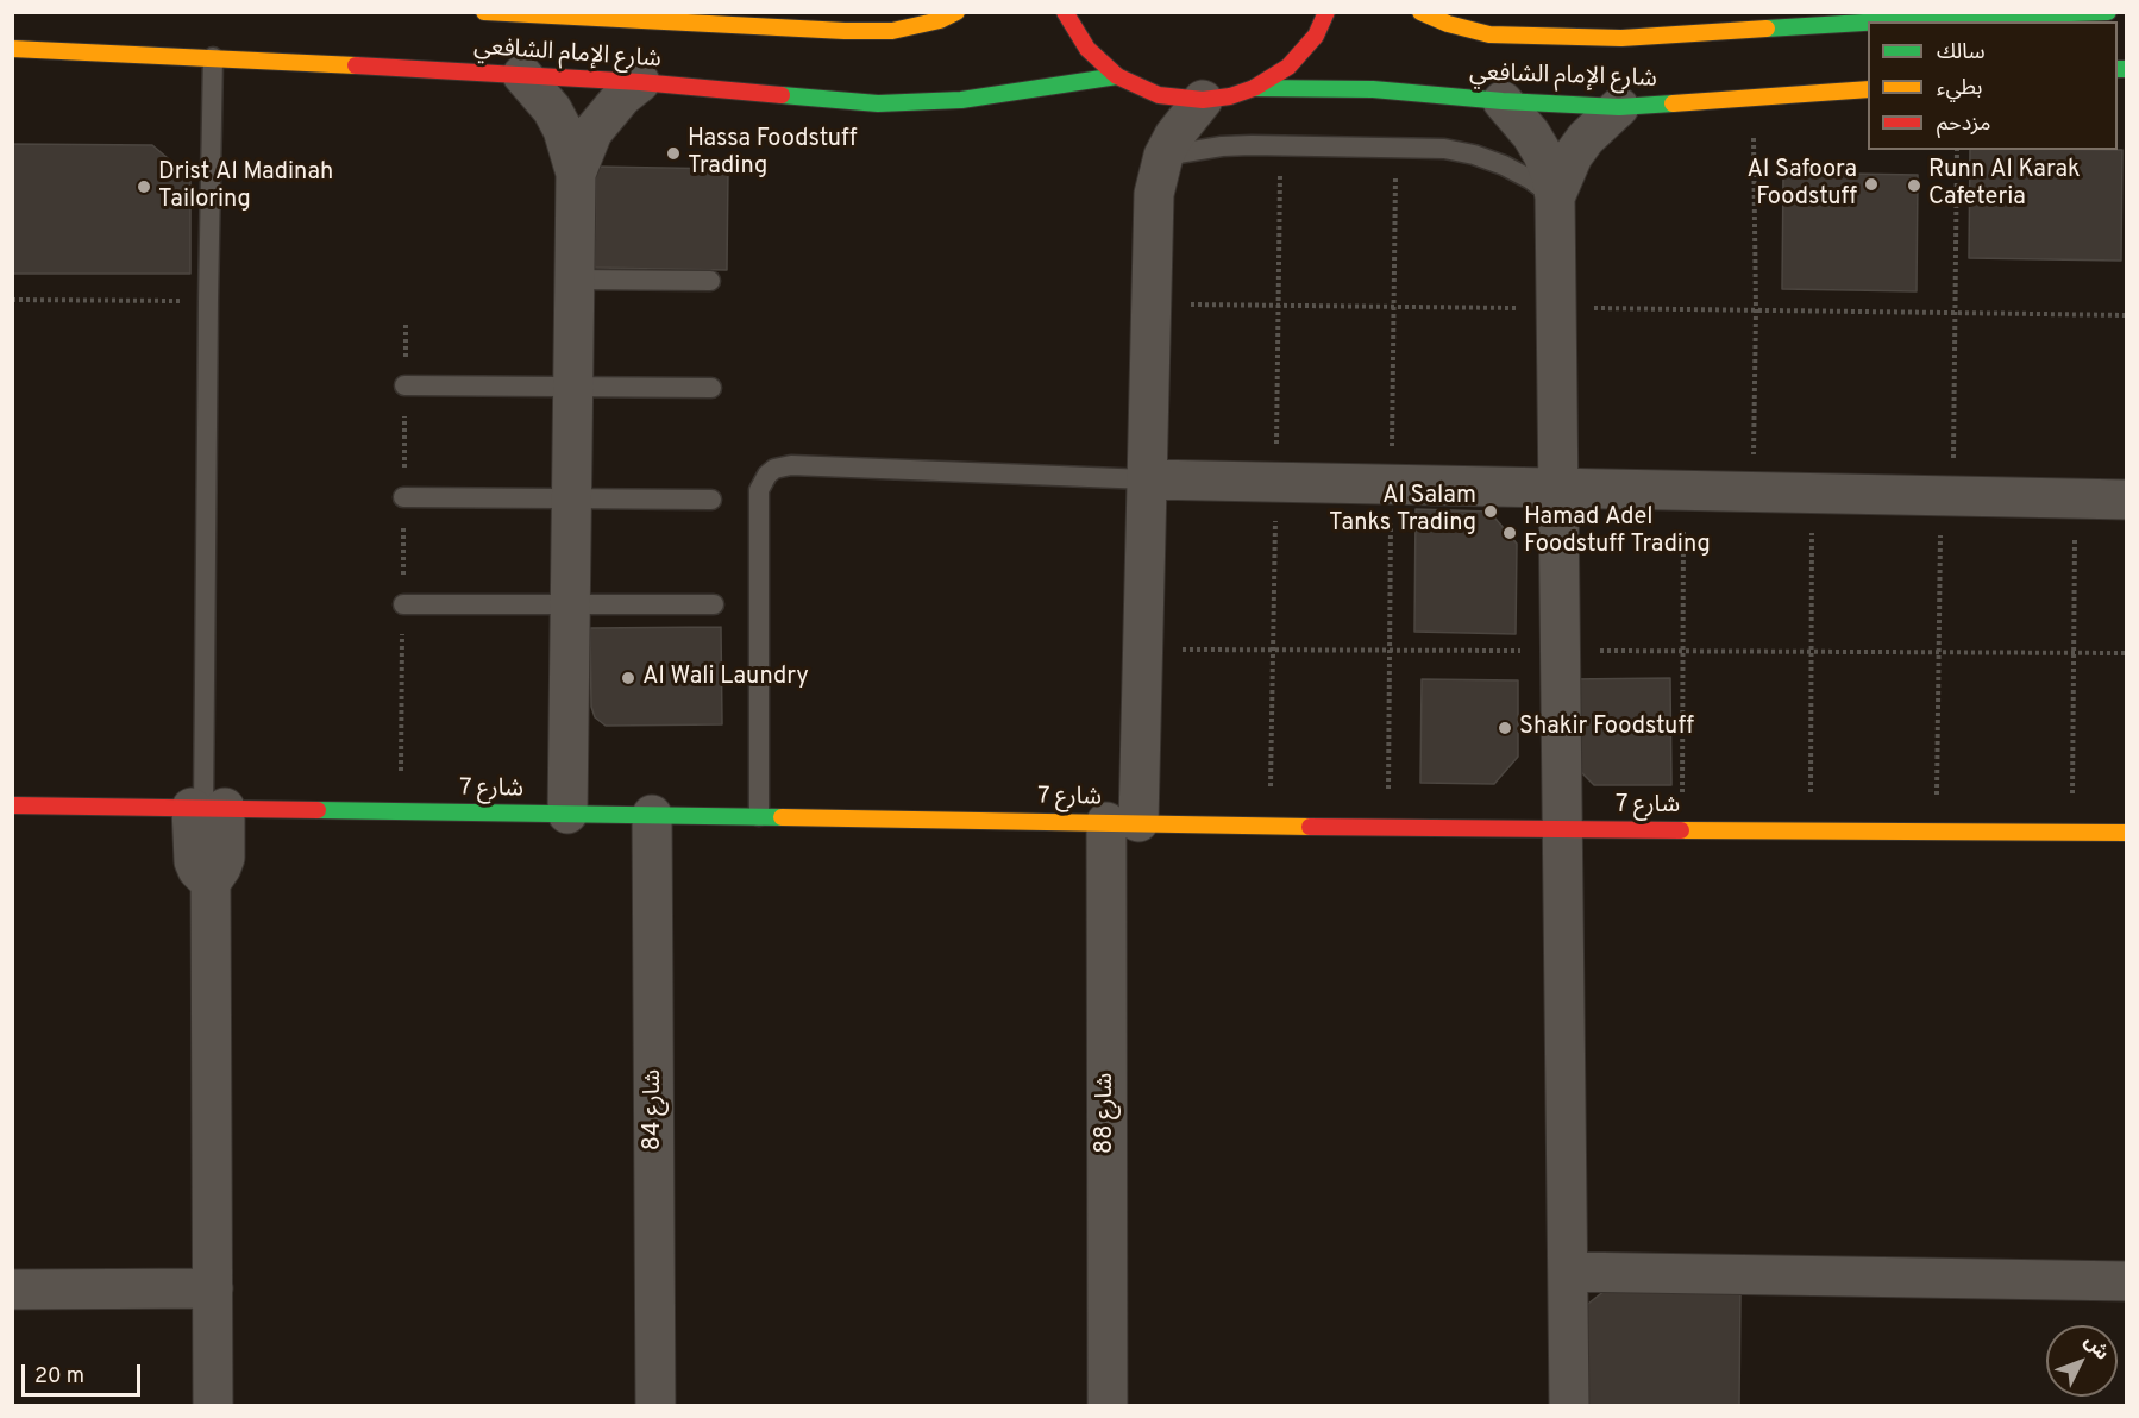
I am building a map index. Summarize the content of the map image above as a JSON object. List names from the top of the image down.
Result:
{
  "streets": {
    "street": [
      "شارع الإمام الشافعي",
      "شارع 7",
      "شارع 84",
      "شارع 88"
    ]
  },
  "crossings": [
    ["شارع 7", "شارع 84"],
    ["شارع 7", "شارع 88"]
  ],
  "places": [
    "Hassa Foodstuff Trading",
    "Al Safoora Foodstuff",
    "Runn Al Karak Cafeteria",
    "Drist Al Madinah Tailoring",
    "Al Salam Tanks Trading",
    "Hamad Adel Foodstuff Trading",
    "Al Wali Laundry",
    "Shakir Foodstuff"
  ],
  "legend": ["سالك", "بطيء", "مزدحم"],
  "scale_bar": "20 m",
  "north": "top right"
}
